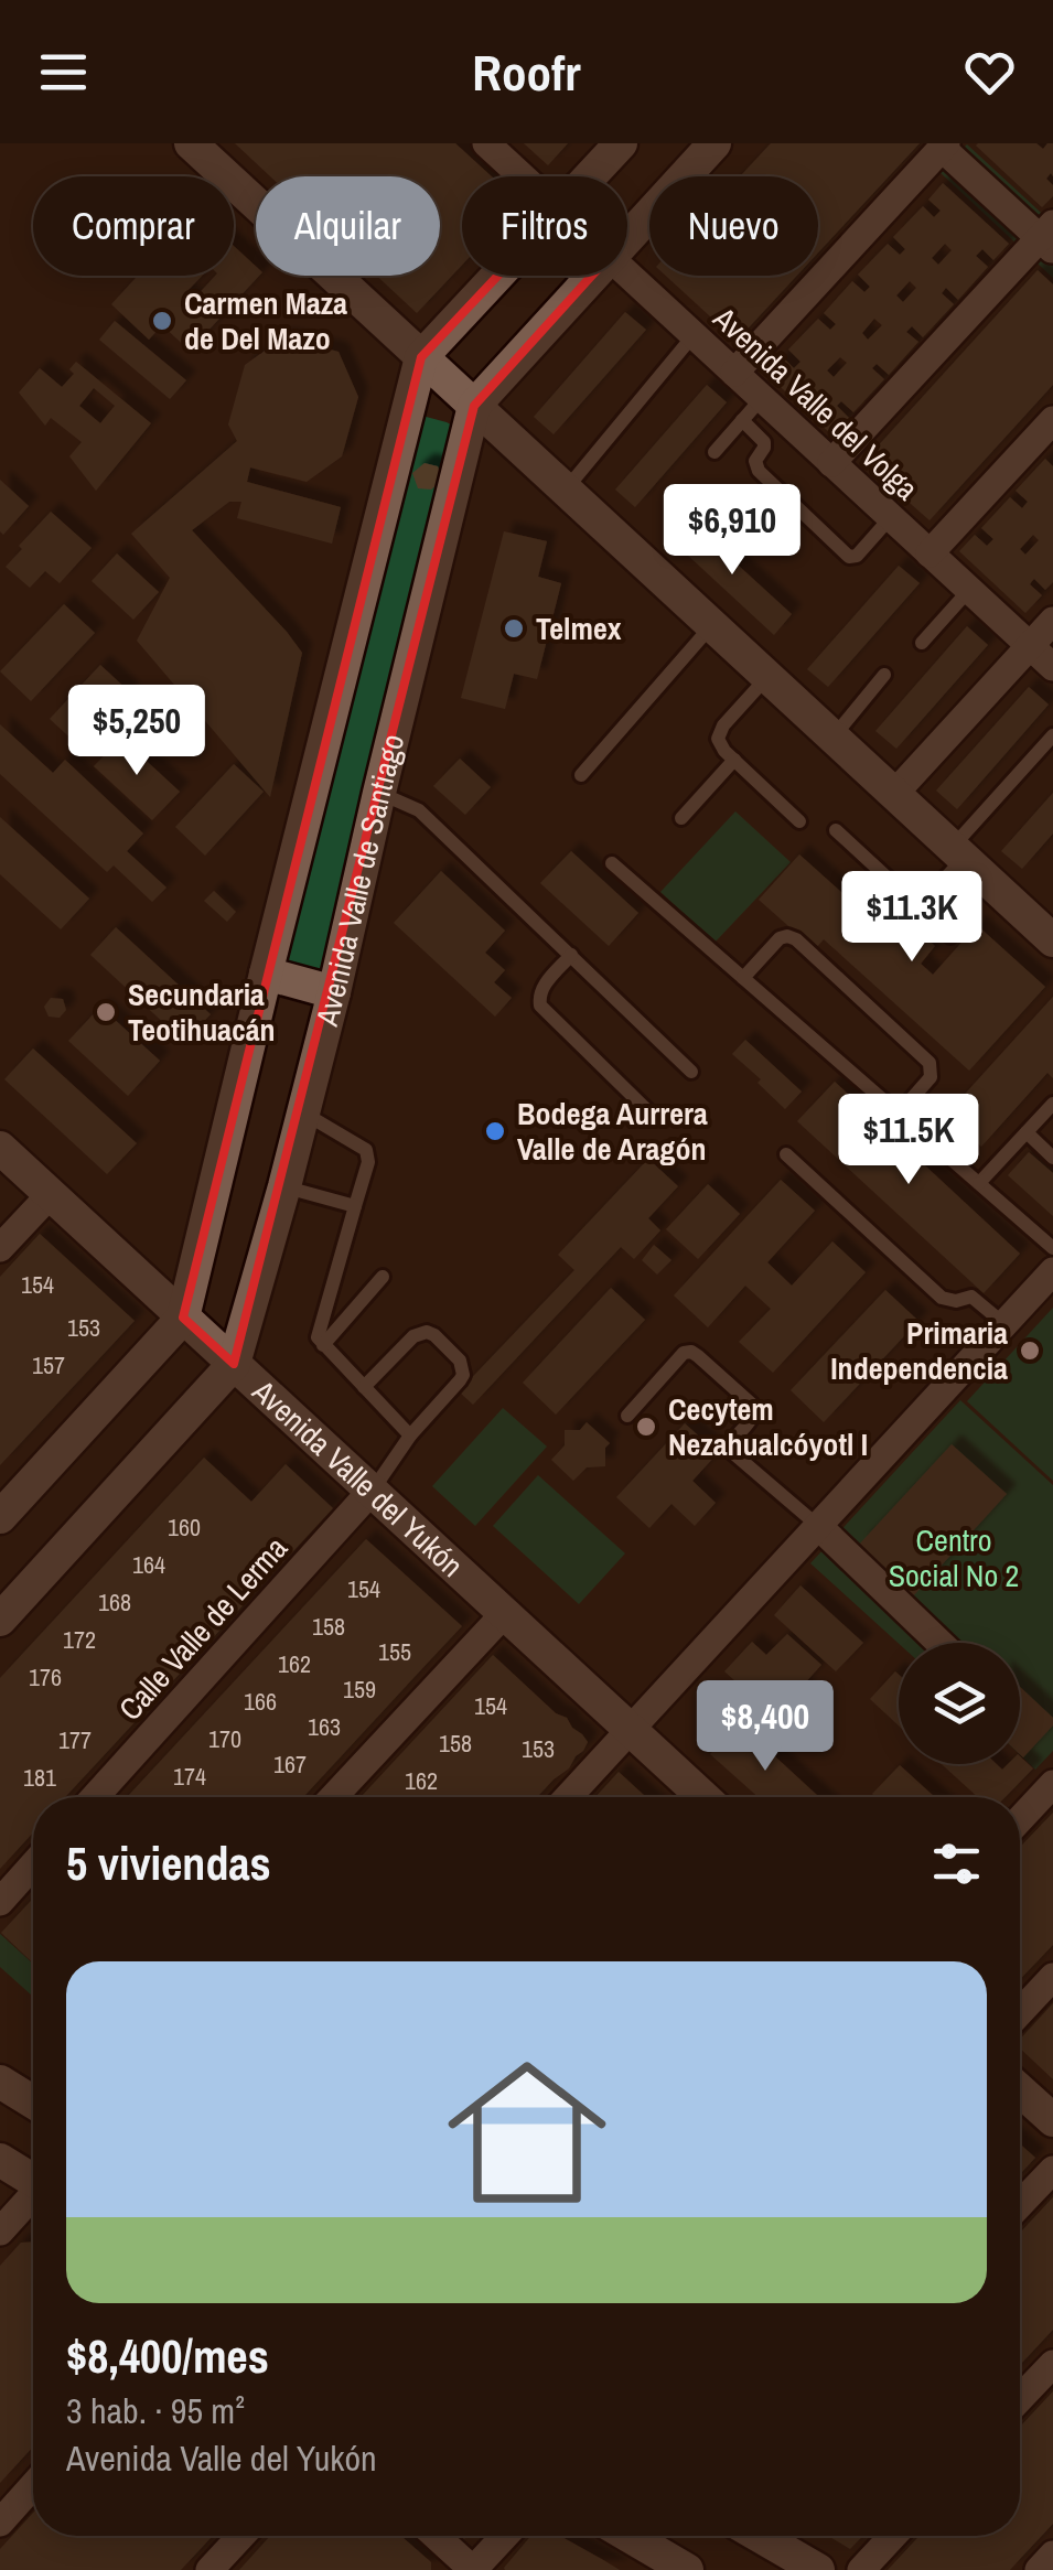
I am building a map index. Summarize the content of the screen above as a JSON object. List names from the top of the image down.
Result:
{
  "streets": {
    "street": [
      "Avenida Valle del Volga",
      "Avenida Valle de Santiago",
      "Avenida Valle del Yukón",
      "Calle Valle de Lerma"
    ]
  },
  "crossings": [
    ["Avenida Valle de Santiago", "Avenida Valle del Yukón"],
    ["Avenida Valle del Yukón", "Calle Valle de Lerma"]
  ],
  "parks": ["Centro Social No 2"],
  "places": [
    "Carmen Maza de Del Mazo",
    "Telmex",
    "Secundaria Teotihuacán",
    "Bodega Aurrera Valle de Aragón",
    "Primaria Independencia",
    "Cecytem Nezahualcóyotl I"
  ],
  "house_numbers": [
    "154",
    "153",
    "157",
    "160",
    "164",
    "154",
    "168",
    "158",
    "172",
    "155",
    "162",
    "176",
    "159",
    "166",
    "154",
    "163",
    "170",
    "177",
    "158",
    "153",
    "167",
    "174",
    "181",
    "162"
  ],
  "page": {
    "header": "Roofr",
    "chip": [
      "Comprar",
      "Alquilar",
      "Filtros",
      "Nuevo"
    ],
    "price": [
      "$6,910",
      "$5,250",
      "$11.3K",
      "$11.5K",
      "$8,400"
    ],
    "heading": "5 viviendas",
    "list": [
      {
        "name": "$8,400/mes",
        "note": "3 hab. · 95 m² · Avenida Valle del Yukón"
      }
    ]
  }
}
